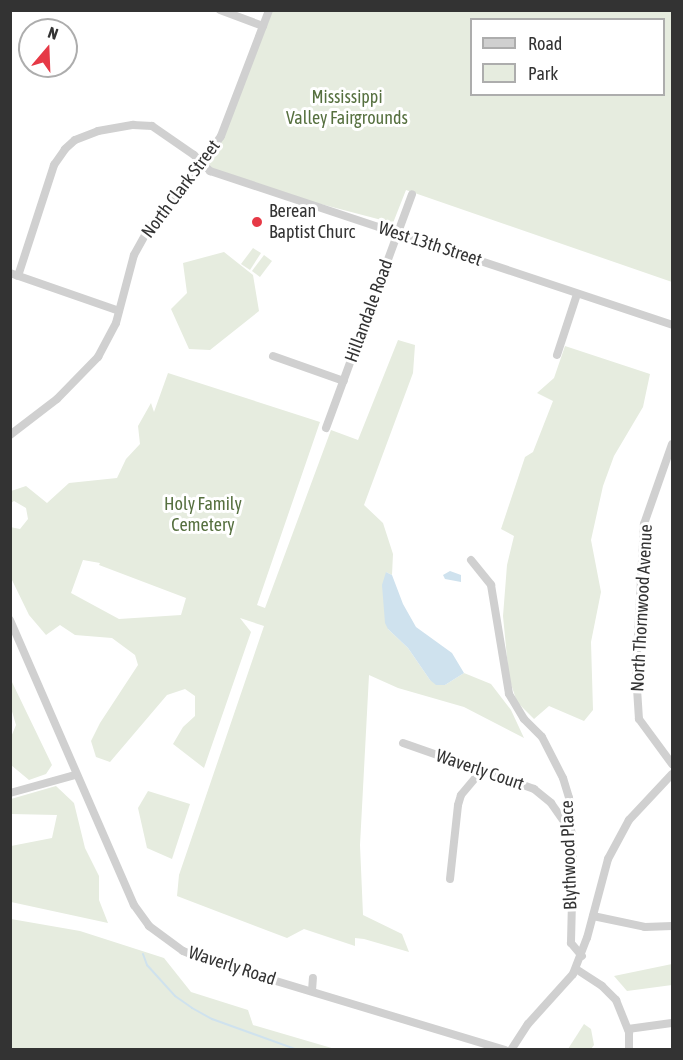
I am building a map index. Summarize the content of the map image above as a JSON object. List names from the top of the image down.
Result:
{
  "streets": {
    "street": [
      "North Clark Street",
      "West 13th Street",
      "Hillandale Road",
      "North Thornwood Avenue",
      "Waverly Court",
      "Blythwood Place",
      "Waverly Road"
    ]
  },
  "crossings": [
    ["North Clark Street", "West 13th Street"],
    ["West 13th Street", "Hillandale Road"],
    ["Waverly Court", "Blythwood Place"]
  ],
  "parks": ["Mississippi Valley Fairgrounds", "Holy Family Cemetery"],
  "places": ["Berean Baptist Churc"],
  "legend": ["Road", "Park"],
  "north": "top"
}
